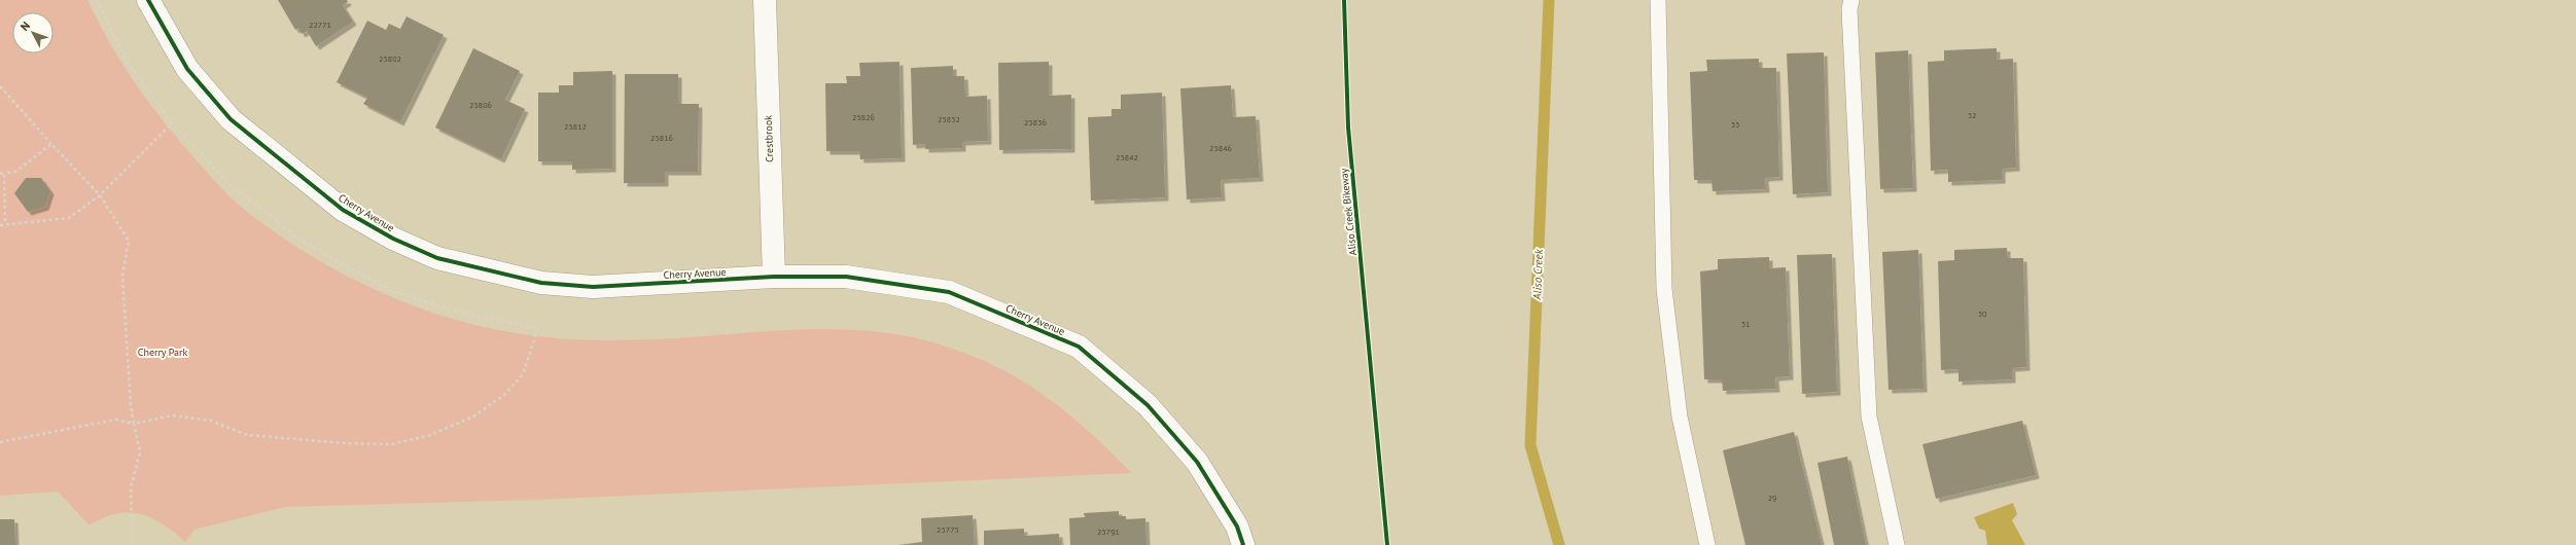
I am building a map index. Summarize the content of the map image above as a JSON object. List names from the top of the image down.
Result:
{
  "streets": {
    "street": ["Crestbrook", "Cherry Avenue"],
    "cycle path": ["Aliso Creek Bikeway"]
  },
  "crossings": [
    ["Crestbrook", "Cherry Avenue"]
  ],
  "water": ["Aliso Creek"],
  "parks": ["Cherry Park"],
  "house_numbers": [
    "22771",
    "25802",
    "25806",
    "32",
    "25826",
    "25832",
    "25836",
    "33",
    "25812",
    "25816",
    "25846",
    "25842",
    "30",
    "31",
    "29",
    "25775",
    "25791"
  ],
  "north": "top left"
}
